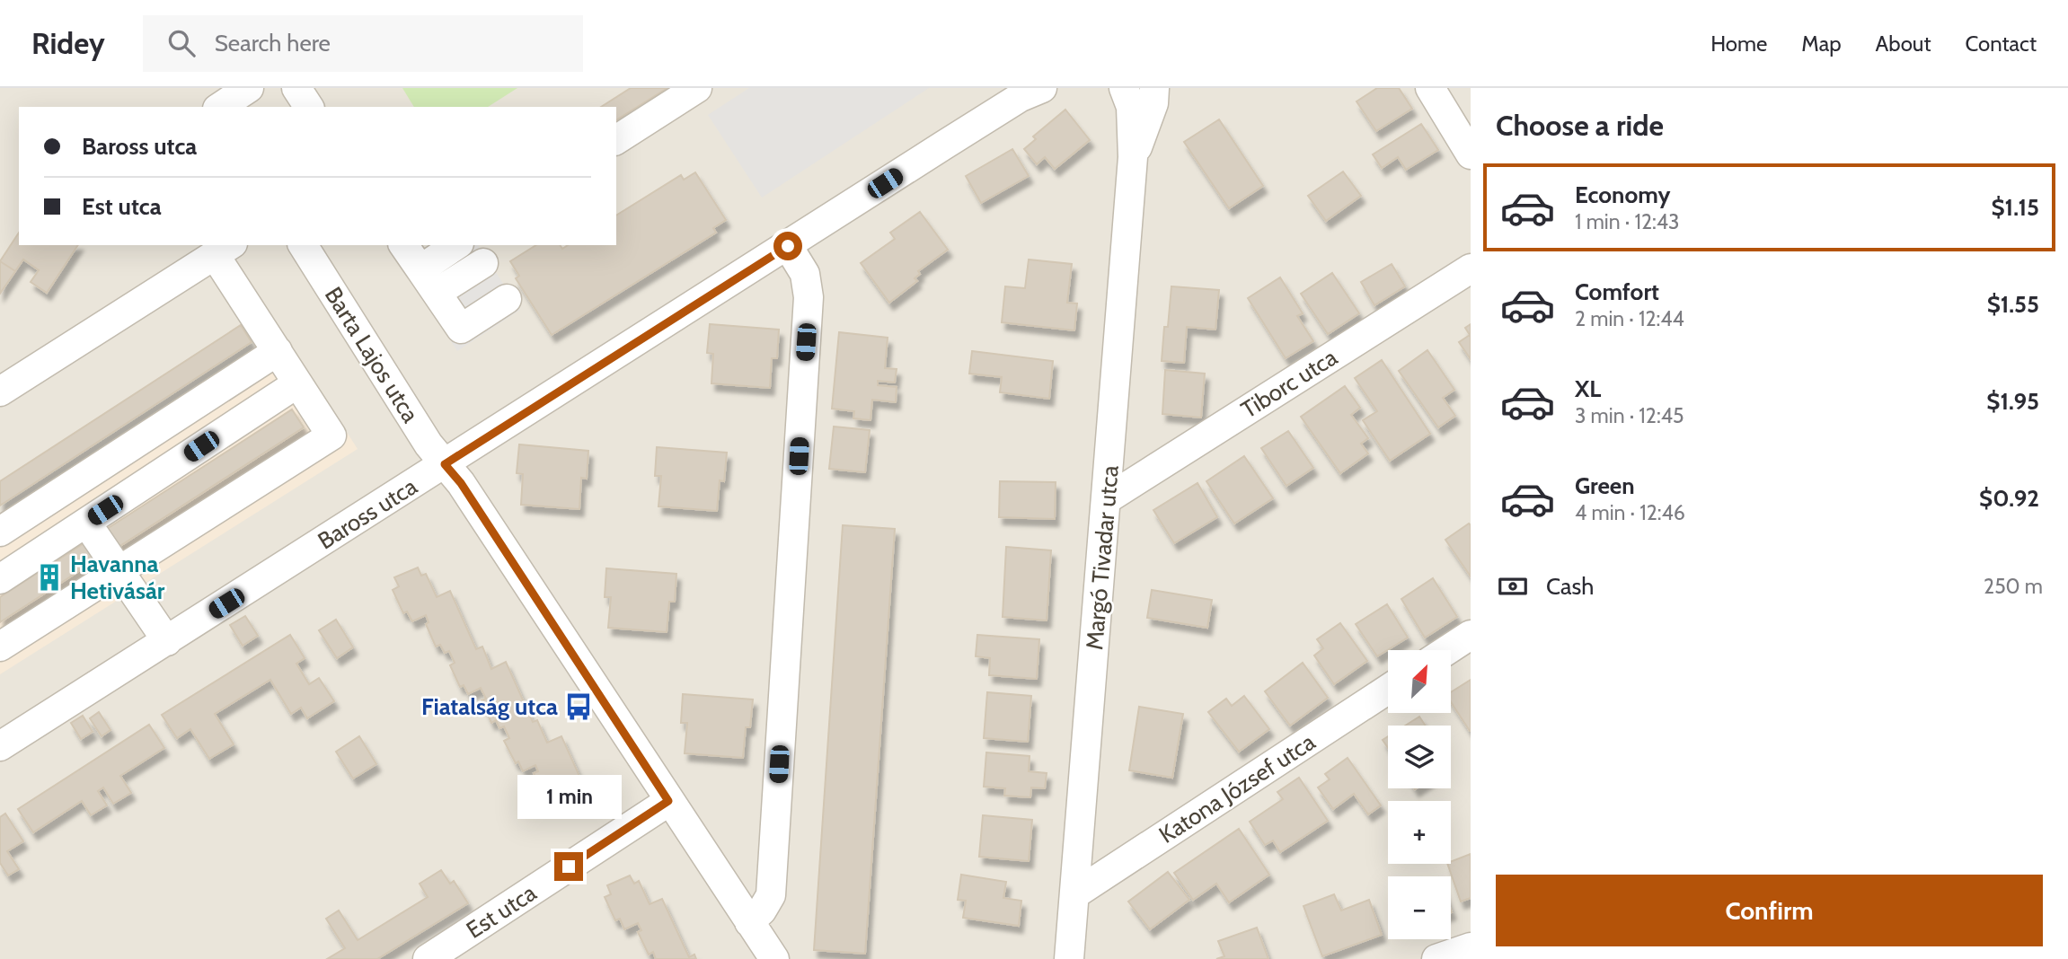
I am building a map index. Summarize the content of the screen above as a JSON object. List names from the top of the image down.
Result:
{
  "streets": {
    "street": [
      "Barta Lajos utca",
      "Tiborc utca",
      "Baross utca",
      "Margó Tivadar utca",
      "Katona József utca",
      "Est utca"
    ]
  },
  "crossings": [
    ["Barta Lajos utca", "Baross utca"],
    ["Barta Lajos utca", "Est utca"],
    ["Tiborc utca", "Margó Tivadar utca"],
    ["Margó Tivadar utca", "Katona József utca"]
  ],
  "places": {
    "building": ["Havanna Hetivásár"],
    "bus stop": ["Fiatalság utca"]
  },
  "north": "top right",
  "page": {
    "header": "Ridey",
    "search": "Search here",
    "nav": [
      "Home",
      "Map",
      "About",
      "Contact"
    ],
    "heading": "Choose a ride",
    "banner": ["Baross utca", "Est utca"],
    "list": [
      {
        "name": "Economy",
        "note": "1 min · 12:43",
        "value": "$1.15"
      },
      {
        "name": "Comfort",
        "note": "2 min · 12:44",
        "value": "$1.55"
      },
      {
        "name": "XL",
        "note": "3 min · 12:45",
        "value": "$1.95"
      },
      {
        "name": "Green",
        "note": "4 min · 12:46",
        "value": "$0.92"
      }
    ],
    "pay": ["Cash", "250 m"],
    "map_buttons": ["+", "−"],
    "bubble": "1 min",
    "buttons": "Confirm"
  }
}
